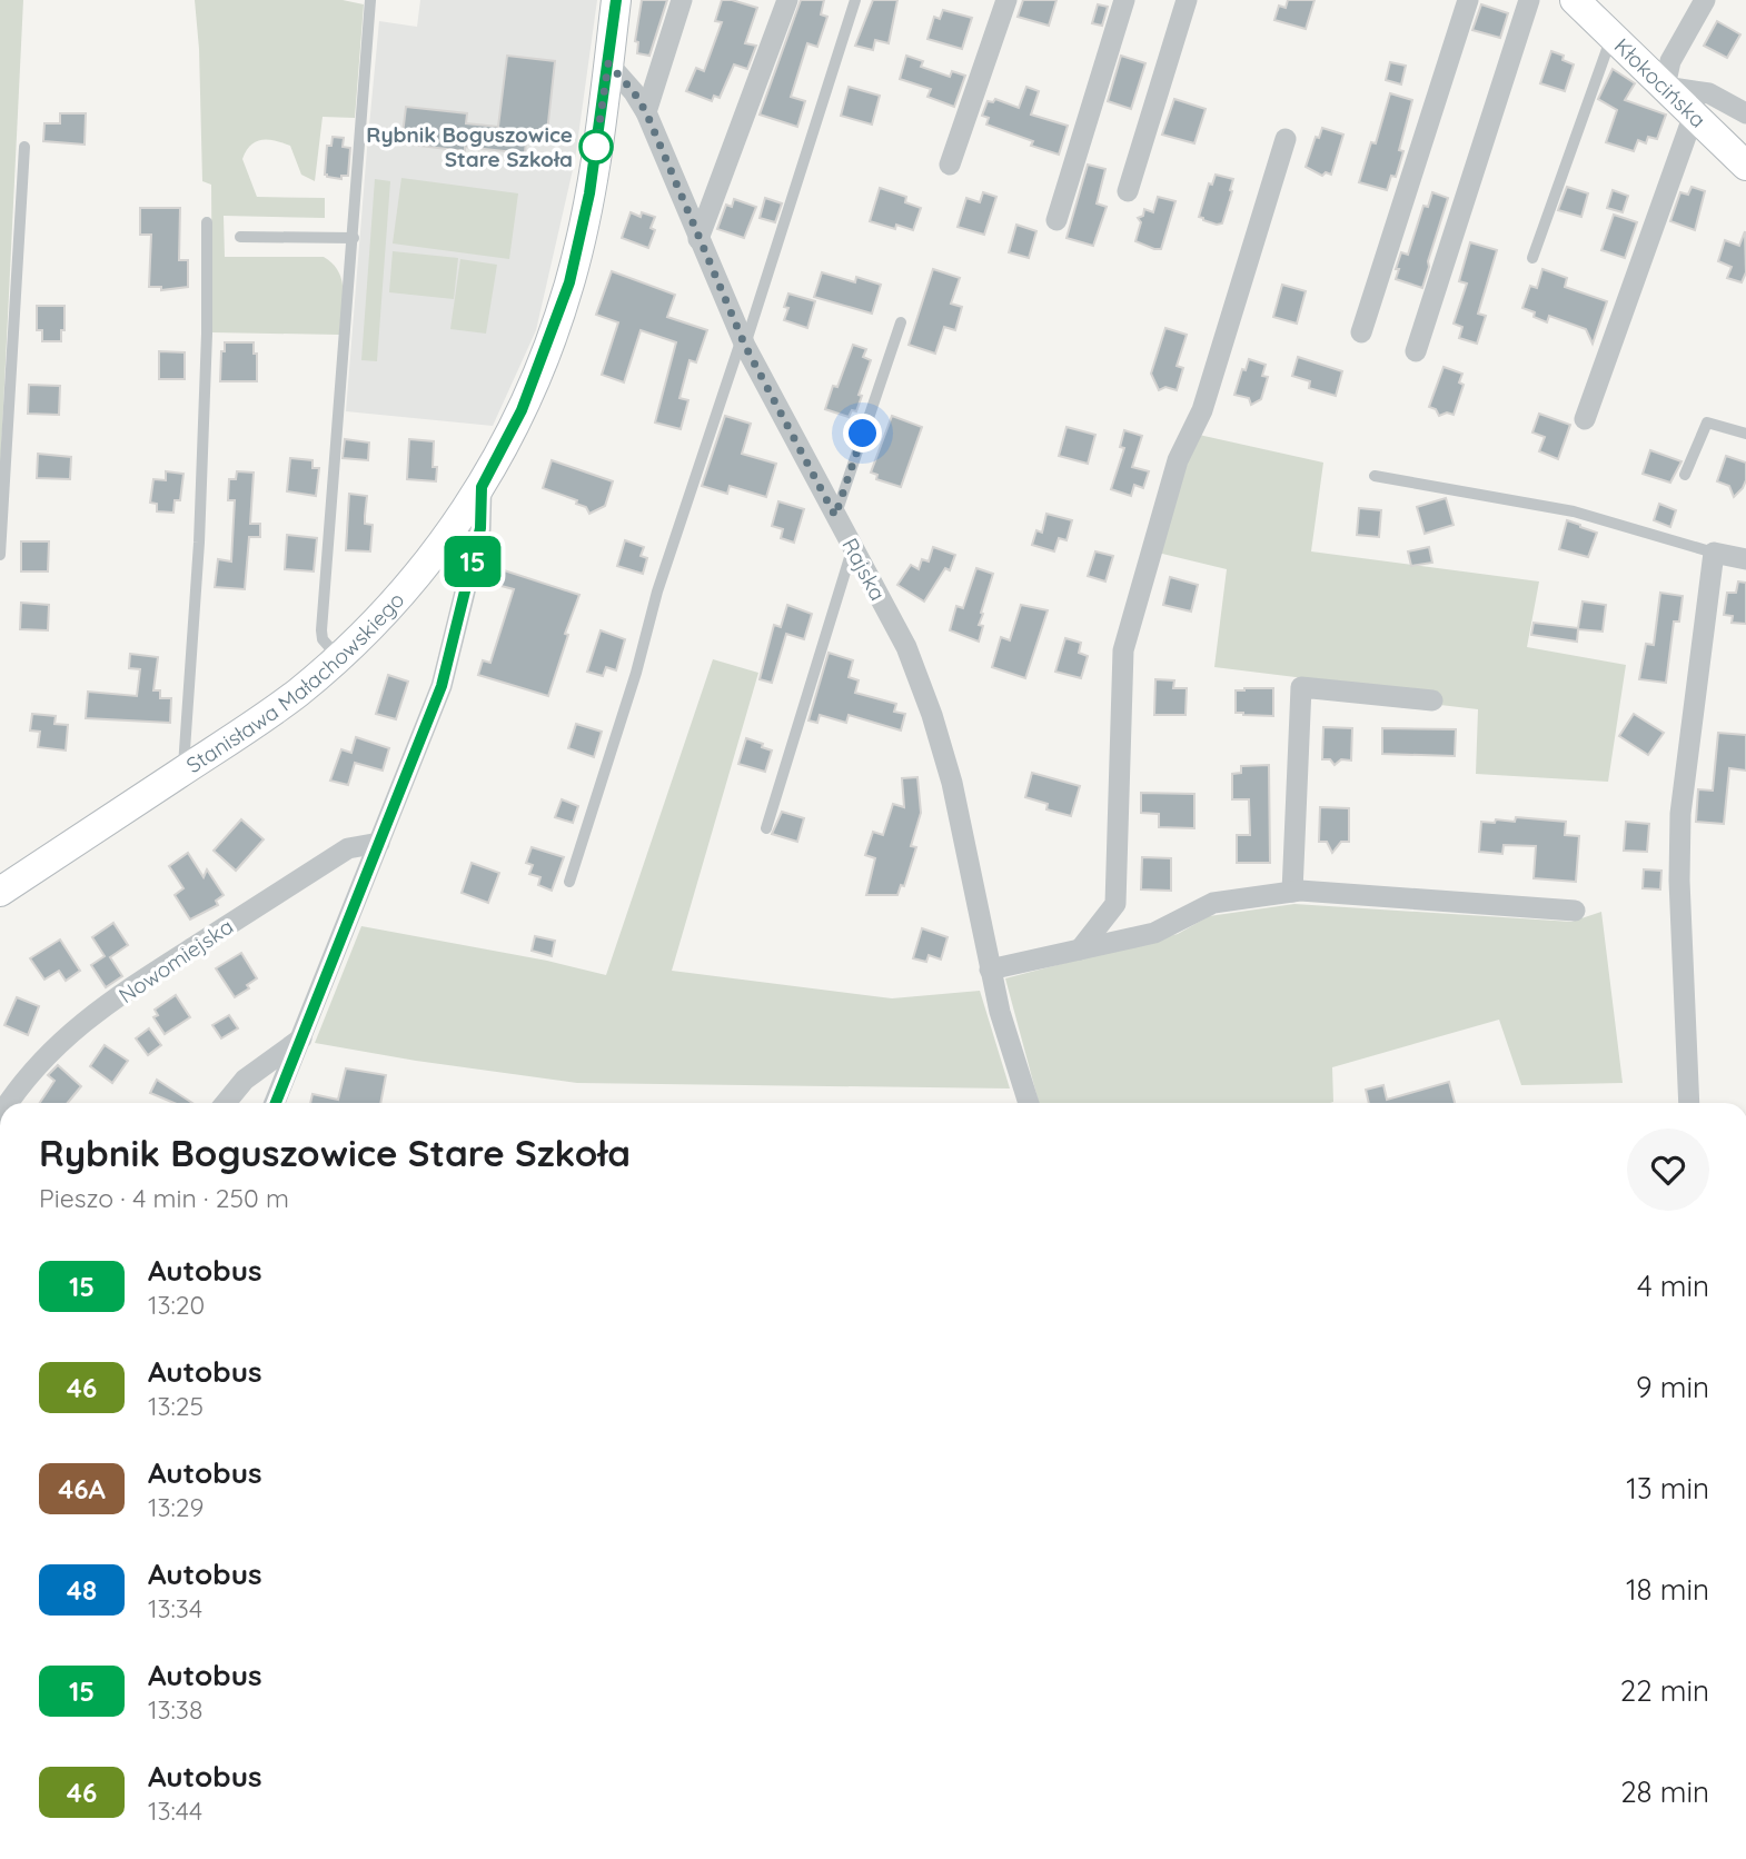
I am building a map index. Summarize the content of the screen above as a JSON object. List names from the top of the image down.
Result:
{
  "streets": {
    "street": [
      "Kłokocińska",
      "Rajska",
      "Stanisława Małachowskiego",
      "Nowomiejska"
    ]
  },
  "crossings": [
    ["Rajska", "Stanisława Małachowskiego"]
  ],
  "places": ["Rybnik Boguszowice Stare Szkoła"],
  "lines": ["bus line 15"],
  "page": {
    "on_map": "15",
    "heading": ["Rybnik Boguszowice Stare Szkoła", "Pieszo · 4 min · 250 m"],
    "list": [
      {
        "mark": "15",
        "name": "Autobus",
        "note": "13:20",
        "value": "4 min"
      },
      {
        "mark": "46",
        "name": "Autobus",
        "note": "13:25",
        "value": "9 min"
      },
      {
        "mark": "46A",
        "name": "Autobus",
        "note": "13:29",
        "value": "13 min"
      },
      {
        "mark": "48",
        "name": "Autobus",
        "note": "13:34",
        "value": "18 min"
      },
      {
        "mark": "15",
        "name": "Autobus",
        "note": "13:38",
        "value": "22 min"
      },
      {
        "mark": "46",
        "name": "Autobus",
        "note": "13:44",
        "value": "28 min"
      }
    ]
  }
}
